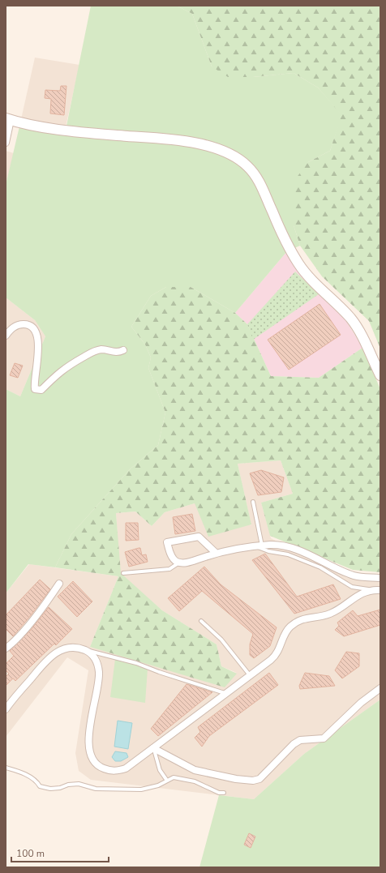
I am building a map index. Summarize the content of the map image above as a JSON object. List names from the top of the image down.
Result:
{
  "scale_bar": "100 m"
}
